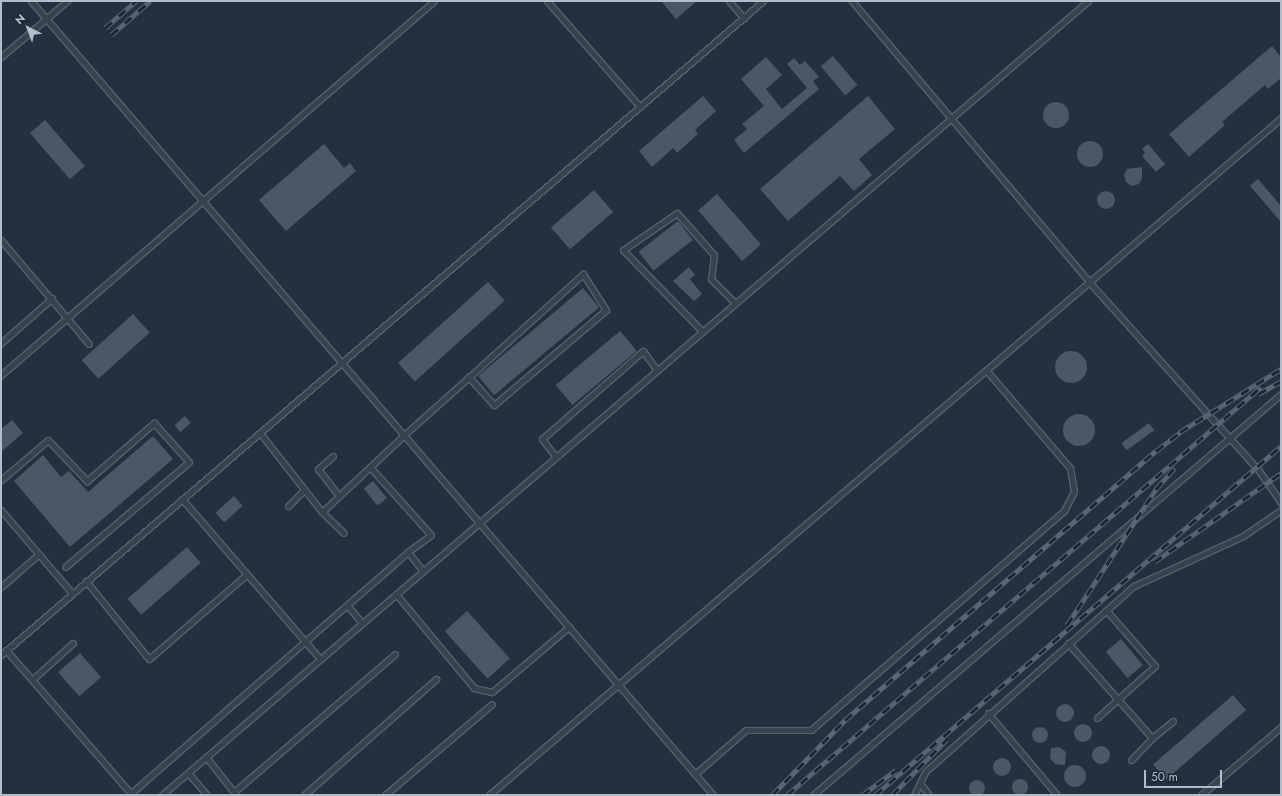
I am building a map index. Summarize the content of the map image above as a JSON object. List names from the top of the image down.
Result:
{
  "scale_bar": "50 m",
  "north": "top left"
}
